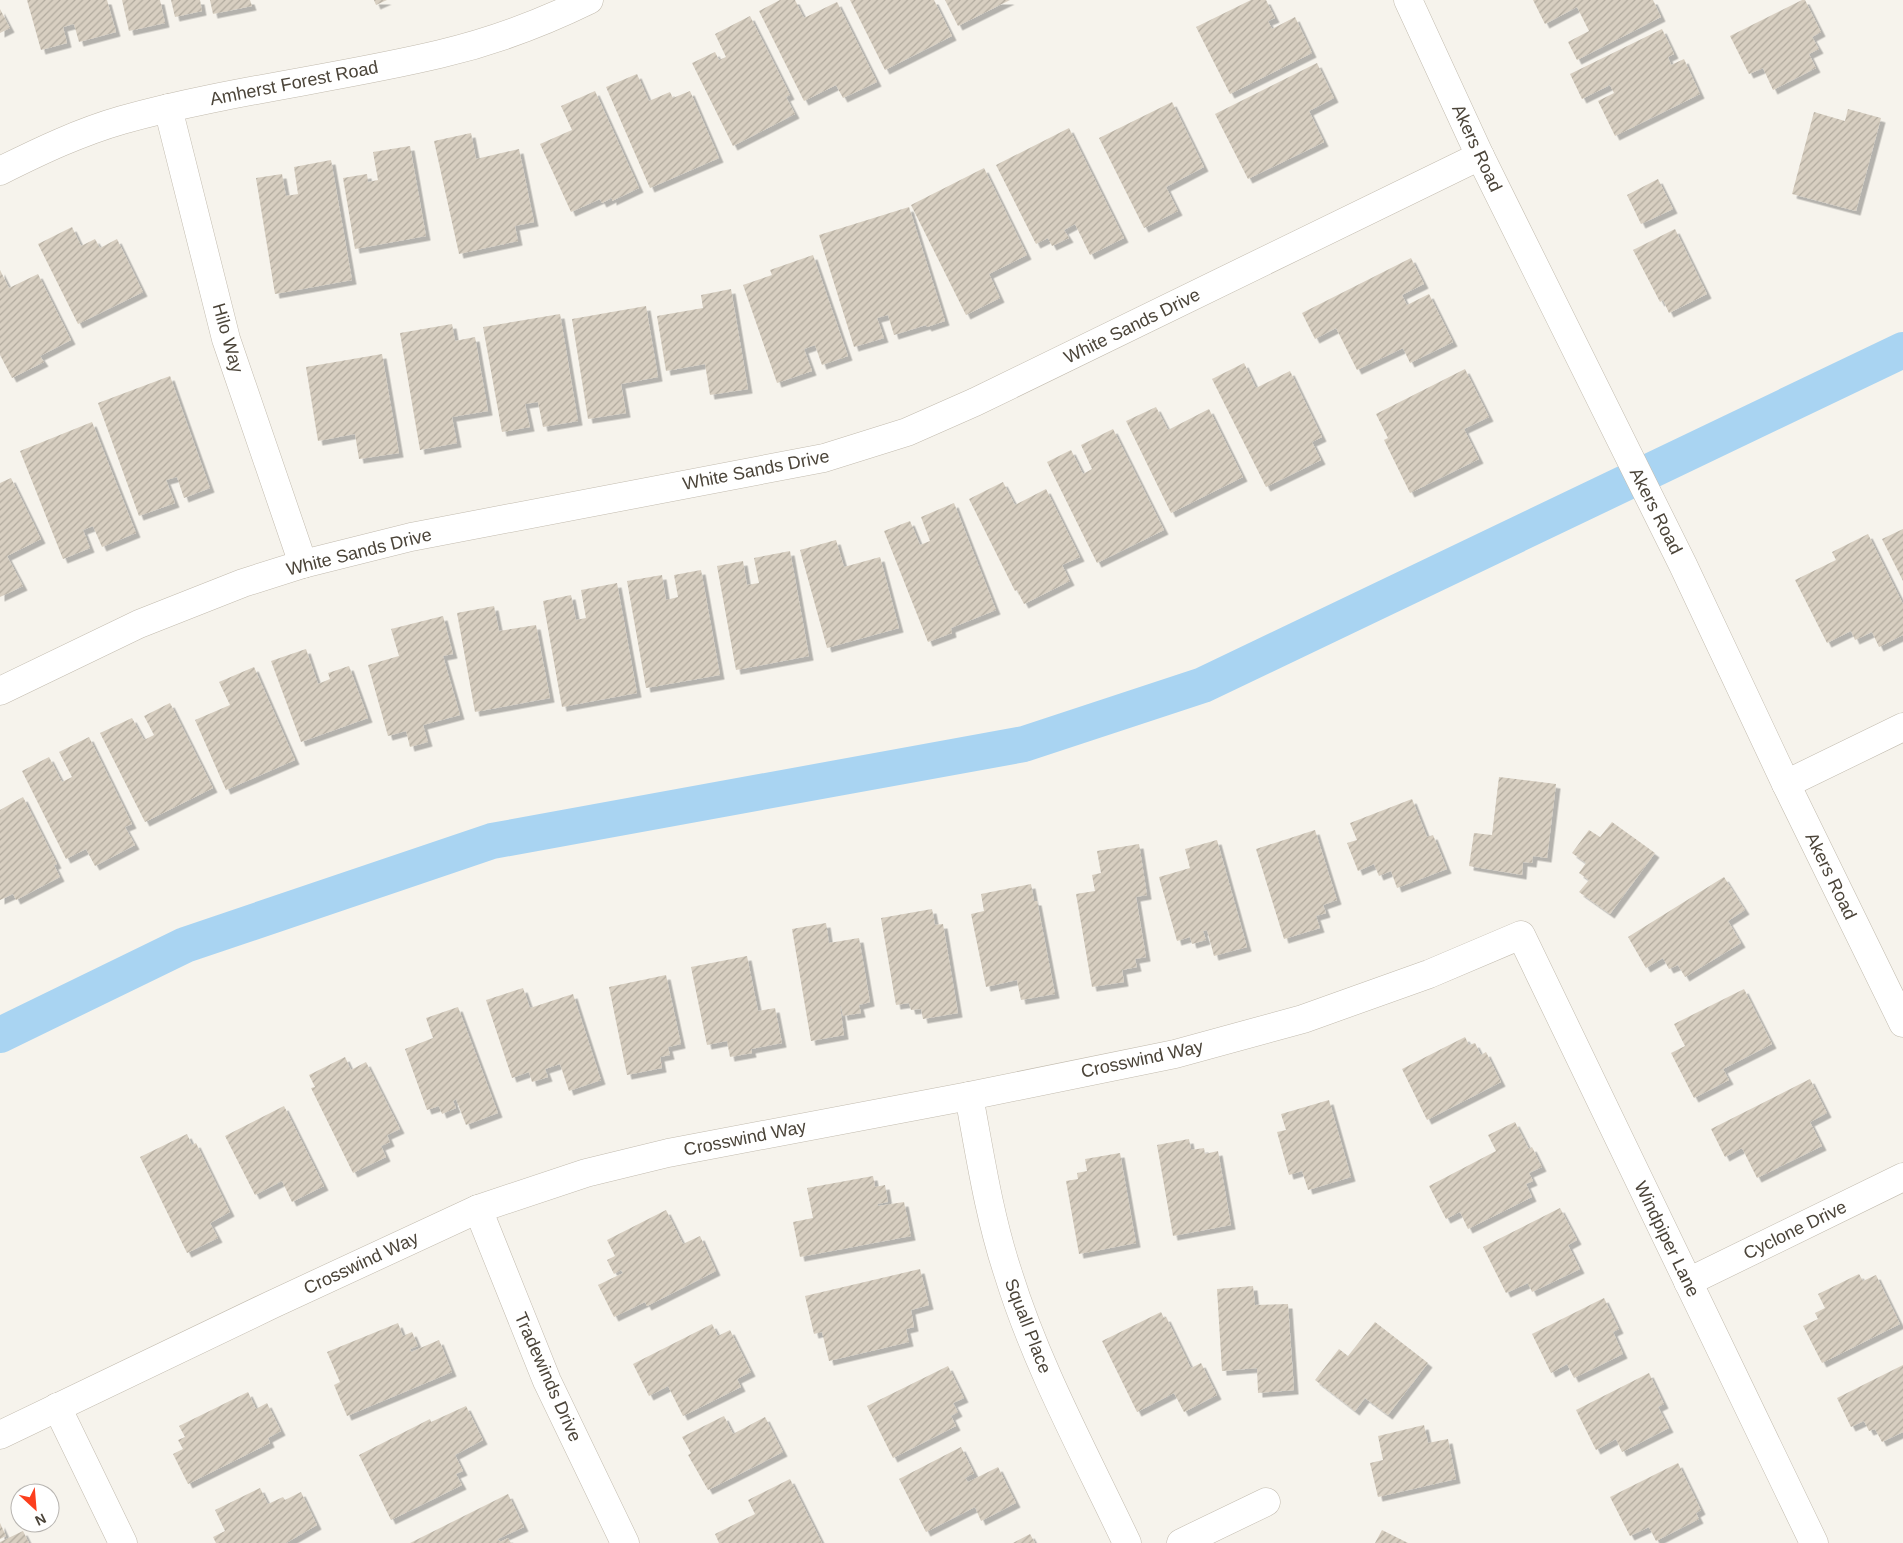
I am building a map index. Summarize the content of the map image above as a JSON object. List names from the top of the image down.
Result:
{
  "streets": {
    "street": [
      "Amherst Forest Road",
      "Akers Road",
      "White Sands Drive",
      "Hilo Way",
      "Crosswind Way",
      "Cyclone Drive",
      "Windpiper Lane",
      "Squall Place",
      "Tradewinds Drive"
    ]
  },
  "crossings": [
    ["Amherst Forest Road", "Hilo Way"],
    ["Akers Road", "White Sands Drive"],
    ["White Sands Drive", "Hilo Way"],
    ["Crosswind Way", "Windpiper Lane"],
    ["Crosswind Way", "Squall Place"],
    ["Crosswind Way", "Tradewinds Drive"],
    ["Cyclone Drive", "Windpiper Lane"]
  ],
  "north": "bottom right"
}
